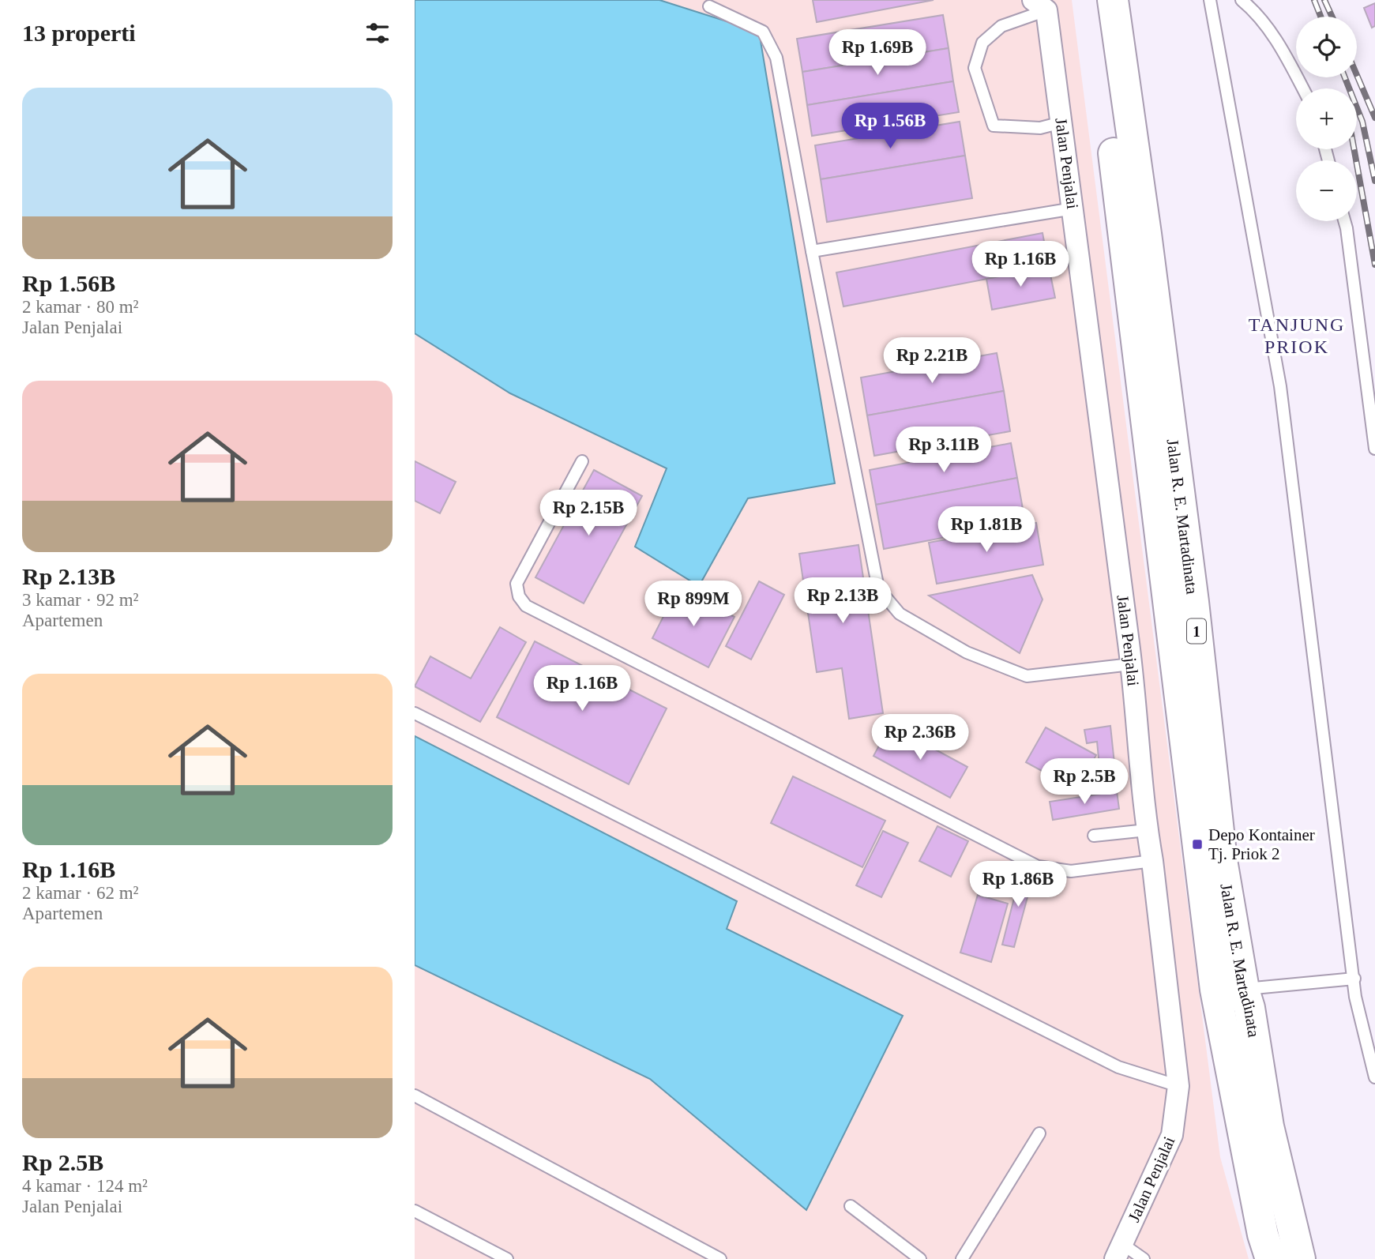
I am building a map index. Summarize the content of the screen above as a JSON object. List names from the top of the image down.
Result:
{
  "streets": {
    "highway": ["Jalan R. E. Martadinata", "1"],
    "street": ["Jalan Penjalai"]
  },
  "districts": ["TANJUNG PRIOK"],
  "places": {
    "transit": ["Depo Kontainer Tj. Priok 2"]
  },
  "page": {
    "heading": "13 properti",
    "map_buttons": ["+", "−"],
    "price": [
      "Rp 1.69B",
      "Rp 1.56B",
      "Rp 1.16B",
      "Rp 2.21B",
      "Rp 3.11B",
      "Rp 2.15B",
      "Rp 1.81B",
      "Rp 2.13B",
      "Rp 899M",
      "Rp 1.16B",
      "Rp 2.36B",
      "Rp 2.5B",
      "Rp 1.86B"
    ],
    "list": [
      {
        "name": "Rp 1.56B",
        "note": "2 kamar · 80 m² · Jalan Penjalai"
      },
      {
        "name": "Rp 2.13B",
        "note": "3 kamar · 92 m² · Apartemen"
      },
      {
        "name": "Rp 1.16B",
        "note": "2 kamar · 62 m² · Apartemen"
      },
      {
        "name": "Rp 2.5B",
        "note": "4 kamar · 124 m² · Jalan Penjalai"
      }
    ]
  }
}
